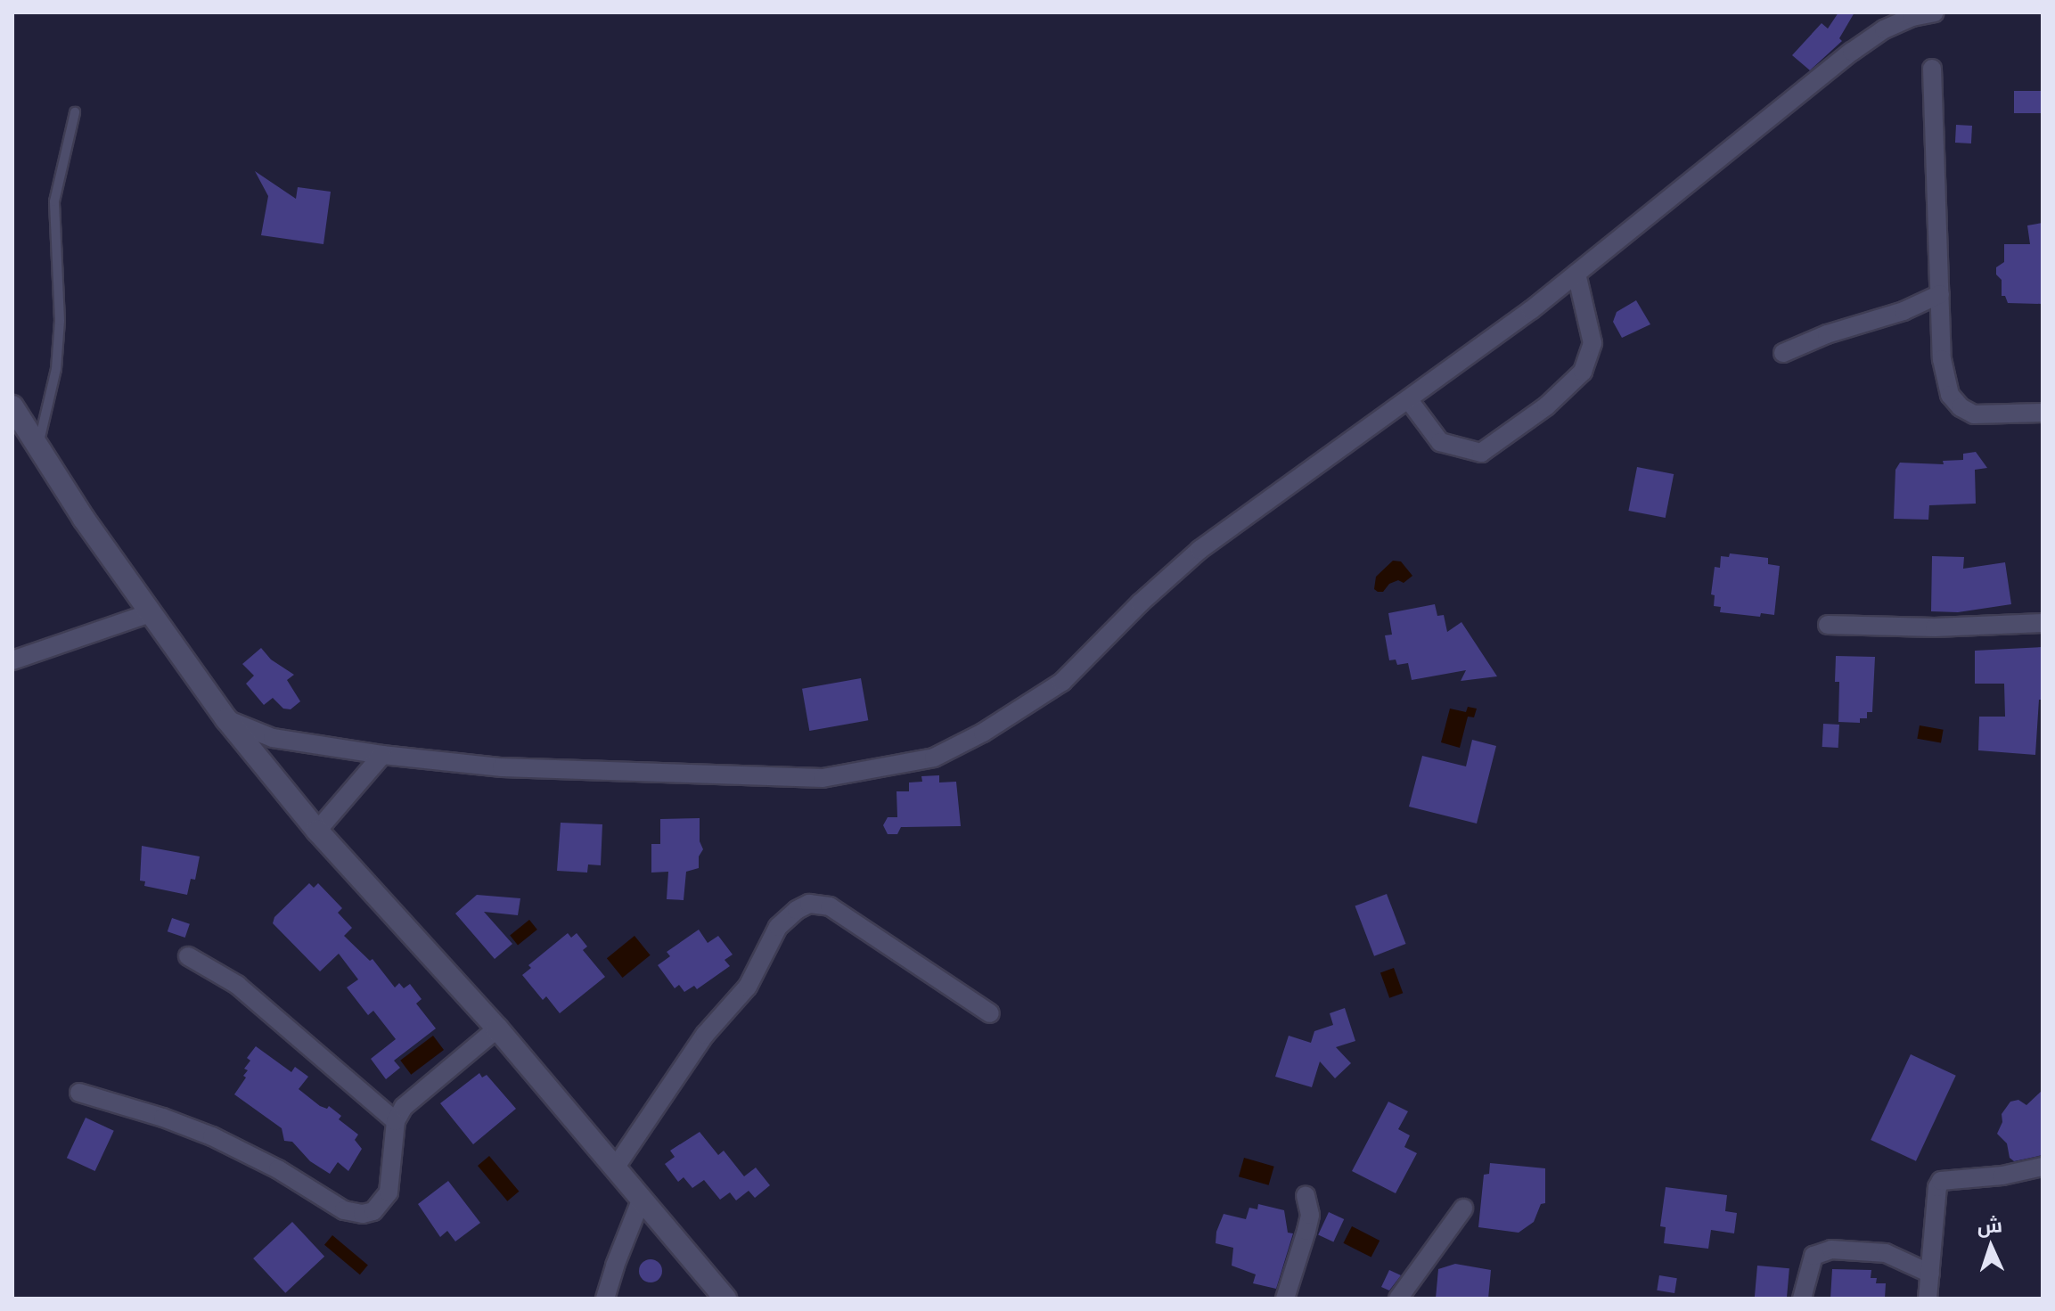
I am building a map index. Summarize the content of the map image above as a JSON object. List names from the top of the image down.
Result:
{
  "north": "top"
}
